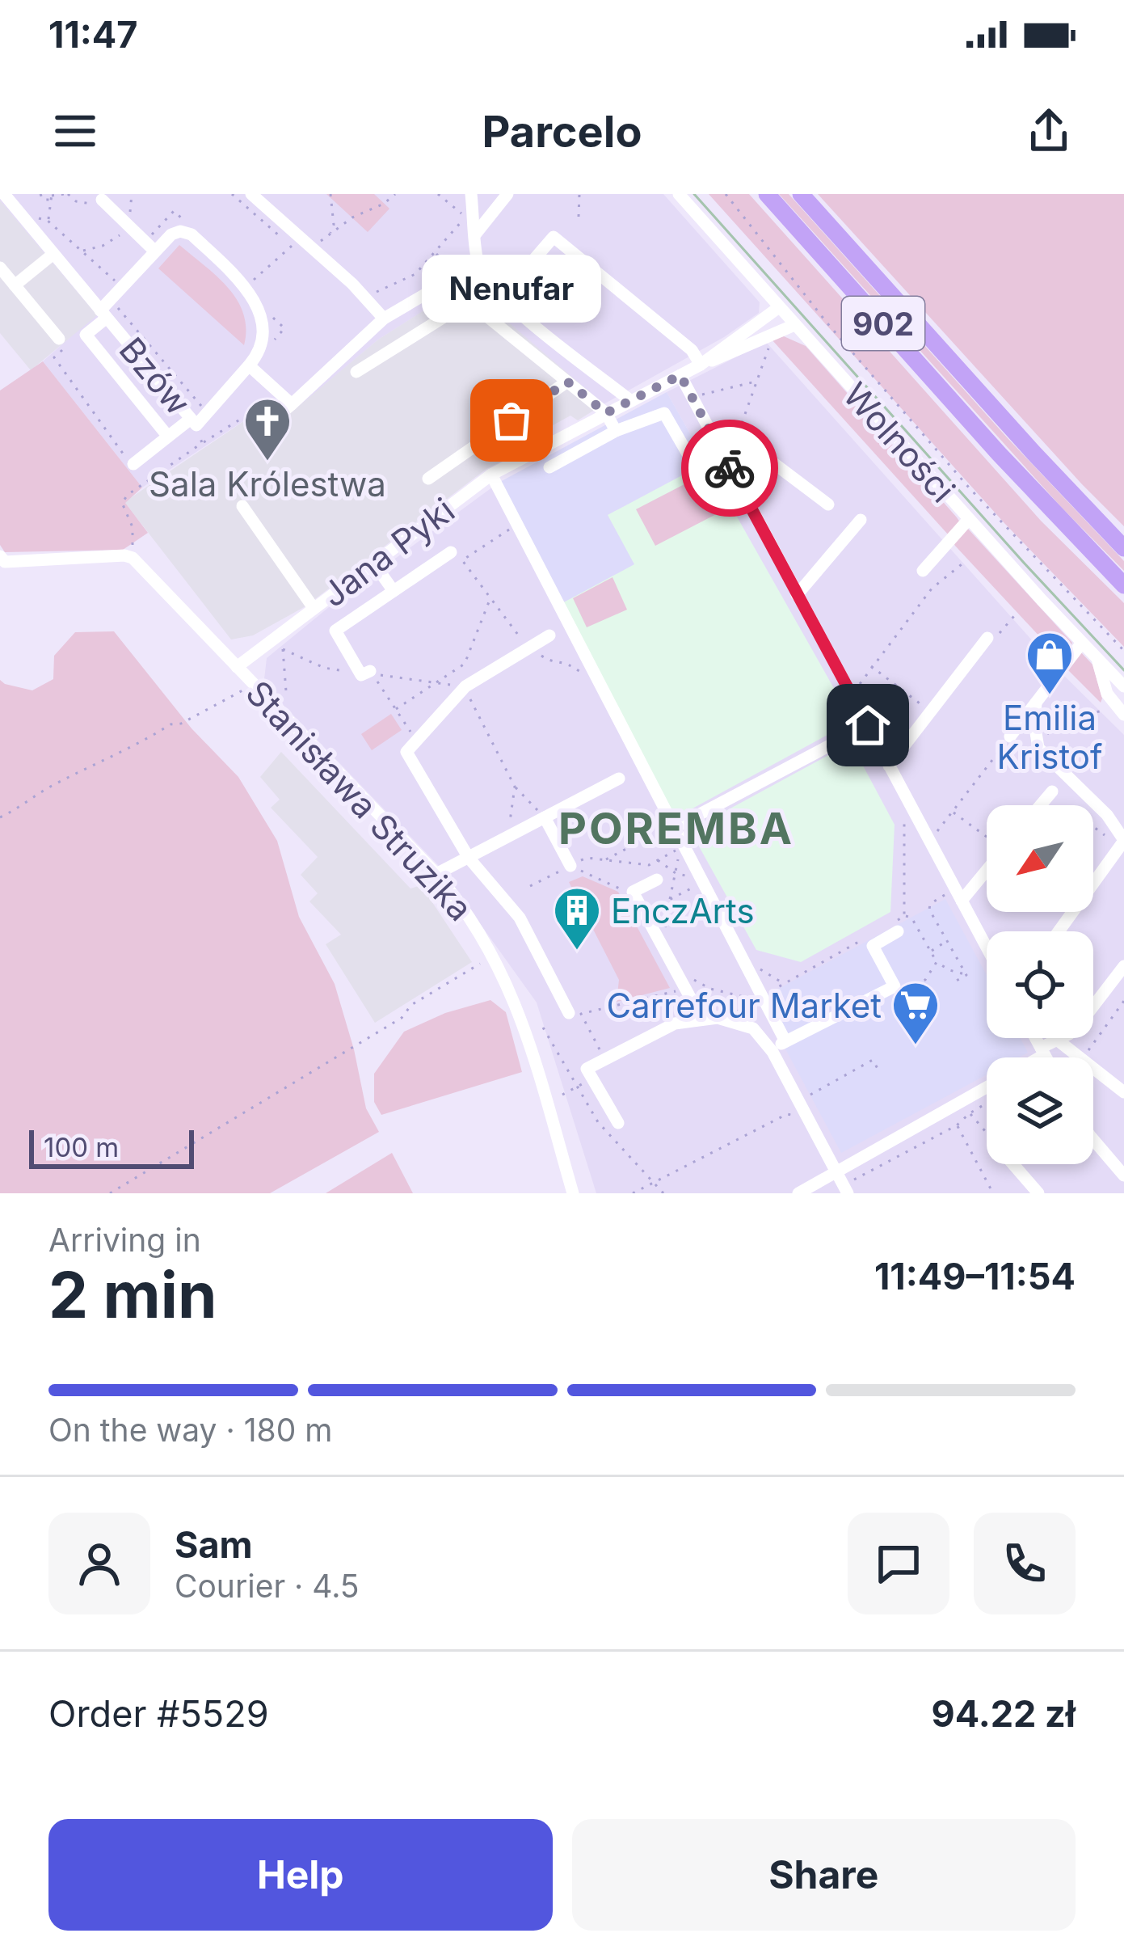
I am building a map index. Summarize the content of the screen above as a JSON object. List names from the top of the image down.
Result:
{
  "streets": {
    "main road": ["902"],
    "street": [
      "Bzów",
      "Wolności",
      "Jana Pyki",
      "Stanisława Struzika"
    ]
  },
  "crossings": [
    ["Wolności", "Jana Pyki"],
    ["Jana Pyki", "Stanisława Struzika"]
  ],
  "districts": ["POREMBA"],
  "places": {
    "other": ["Nenufar"],
    "church": ["Sala Królestwa"],
    "shop": ["Emilia Kristof"],
    "building": ["EnczArts"],
    "supermarket": ["Carrefour Market"]
  },
  "scale_bar": "100 m",
  "north": "bottom left",
  "page": {
    "status": "11:47",
    "header": "Parcelo",
    "bubble": "Nenufar",
    "scale": "100 m",
    "heading": ["2 min", "Arriving in", "11:49–11:54"],
    "panel": [
      "Sam",
      "Courier · 4.5",
      "Order #5529",
      "94.22 zł"
    ],
    "bar": "On the way · 180 m",
    "buttons": ["Help", "Share"]
  }
}
